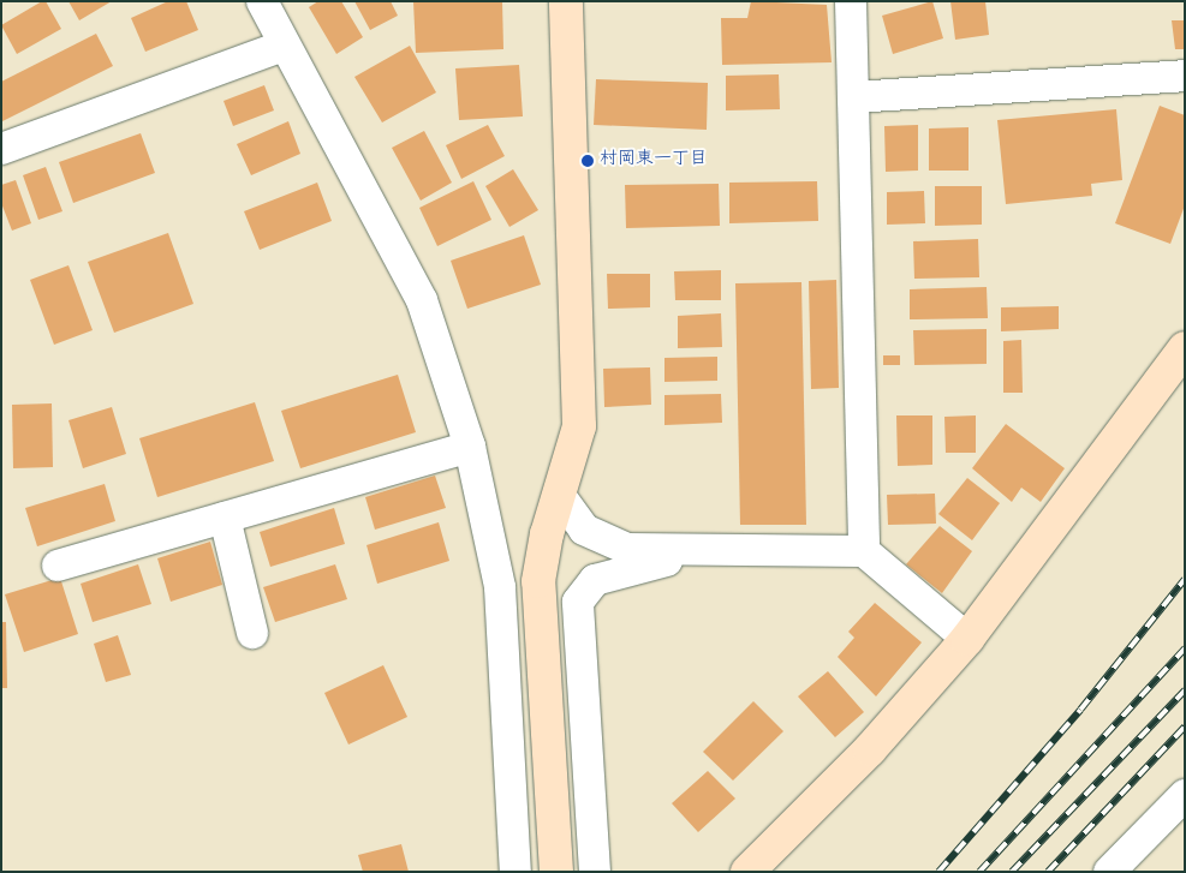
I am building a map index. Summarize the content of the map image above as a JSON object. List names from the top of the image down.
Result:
{
  "places": ["村岡東一丁目"]
}
